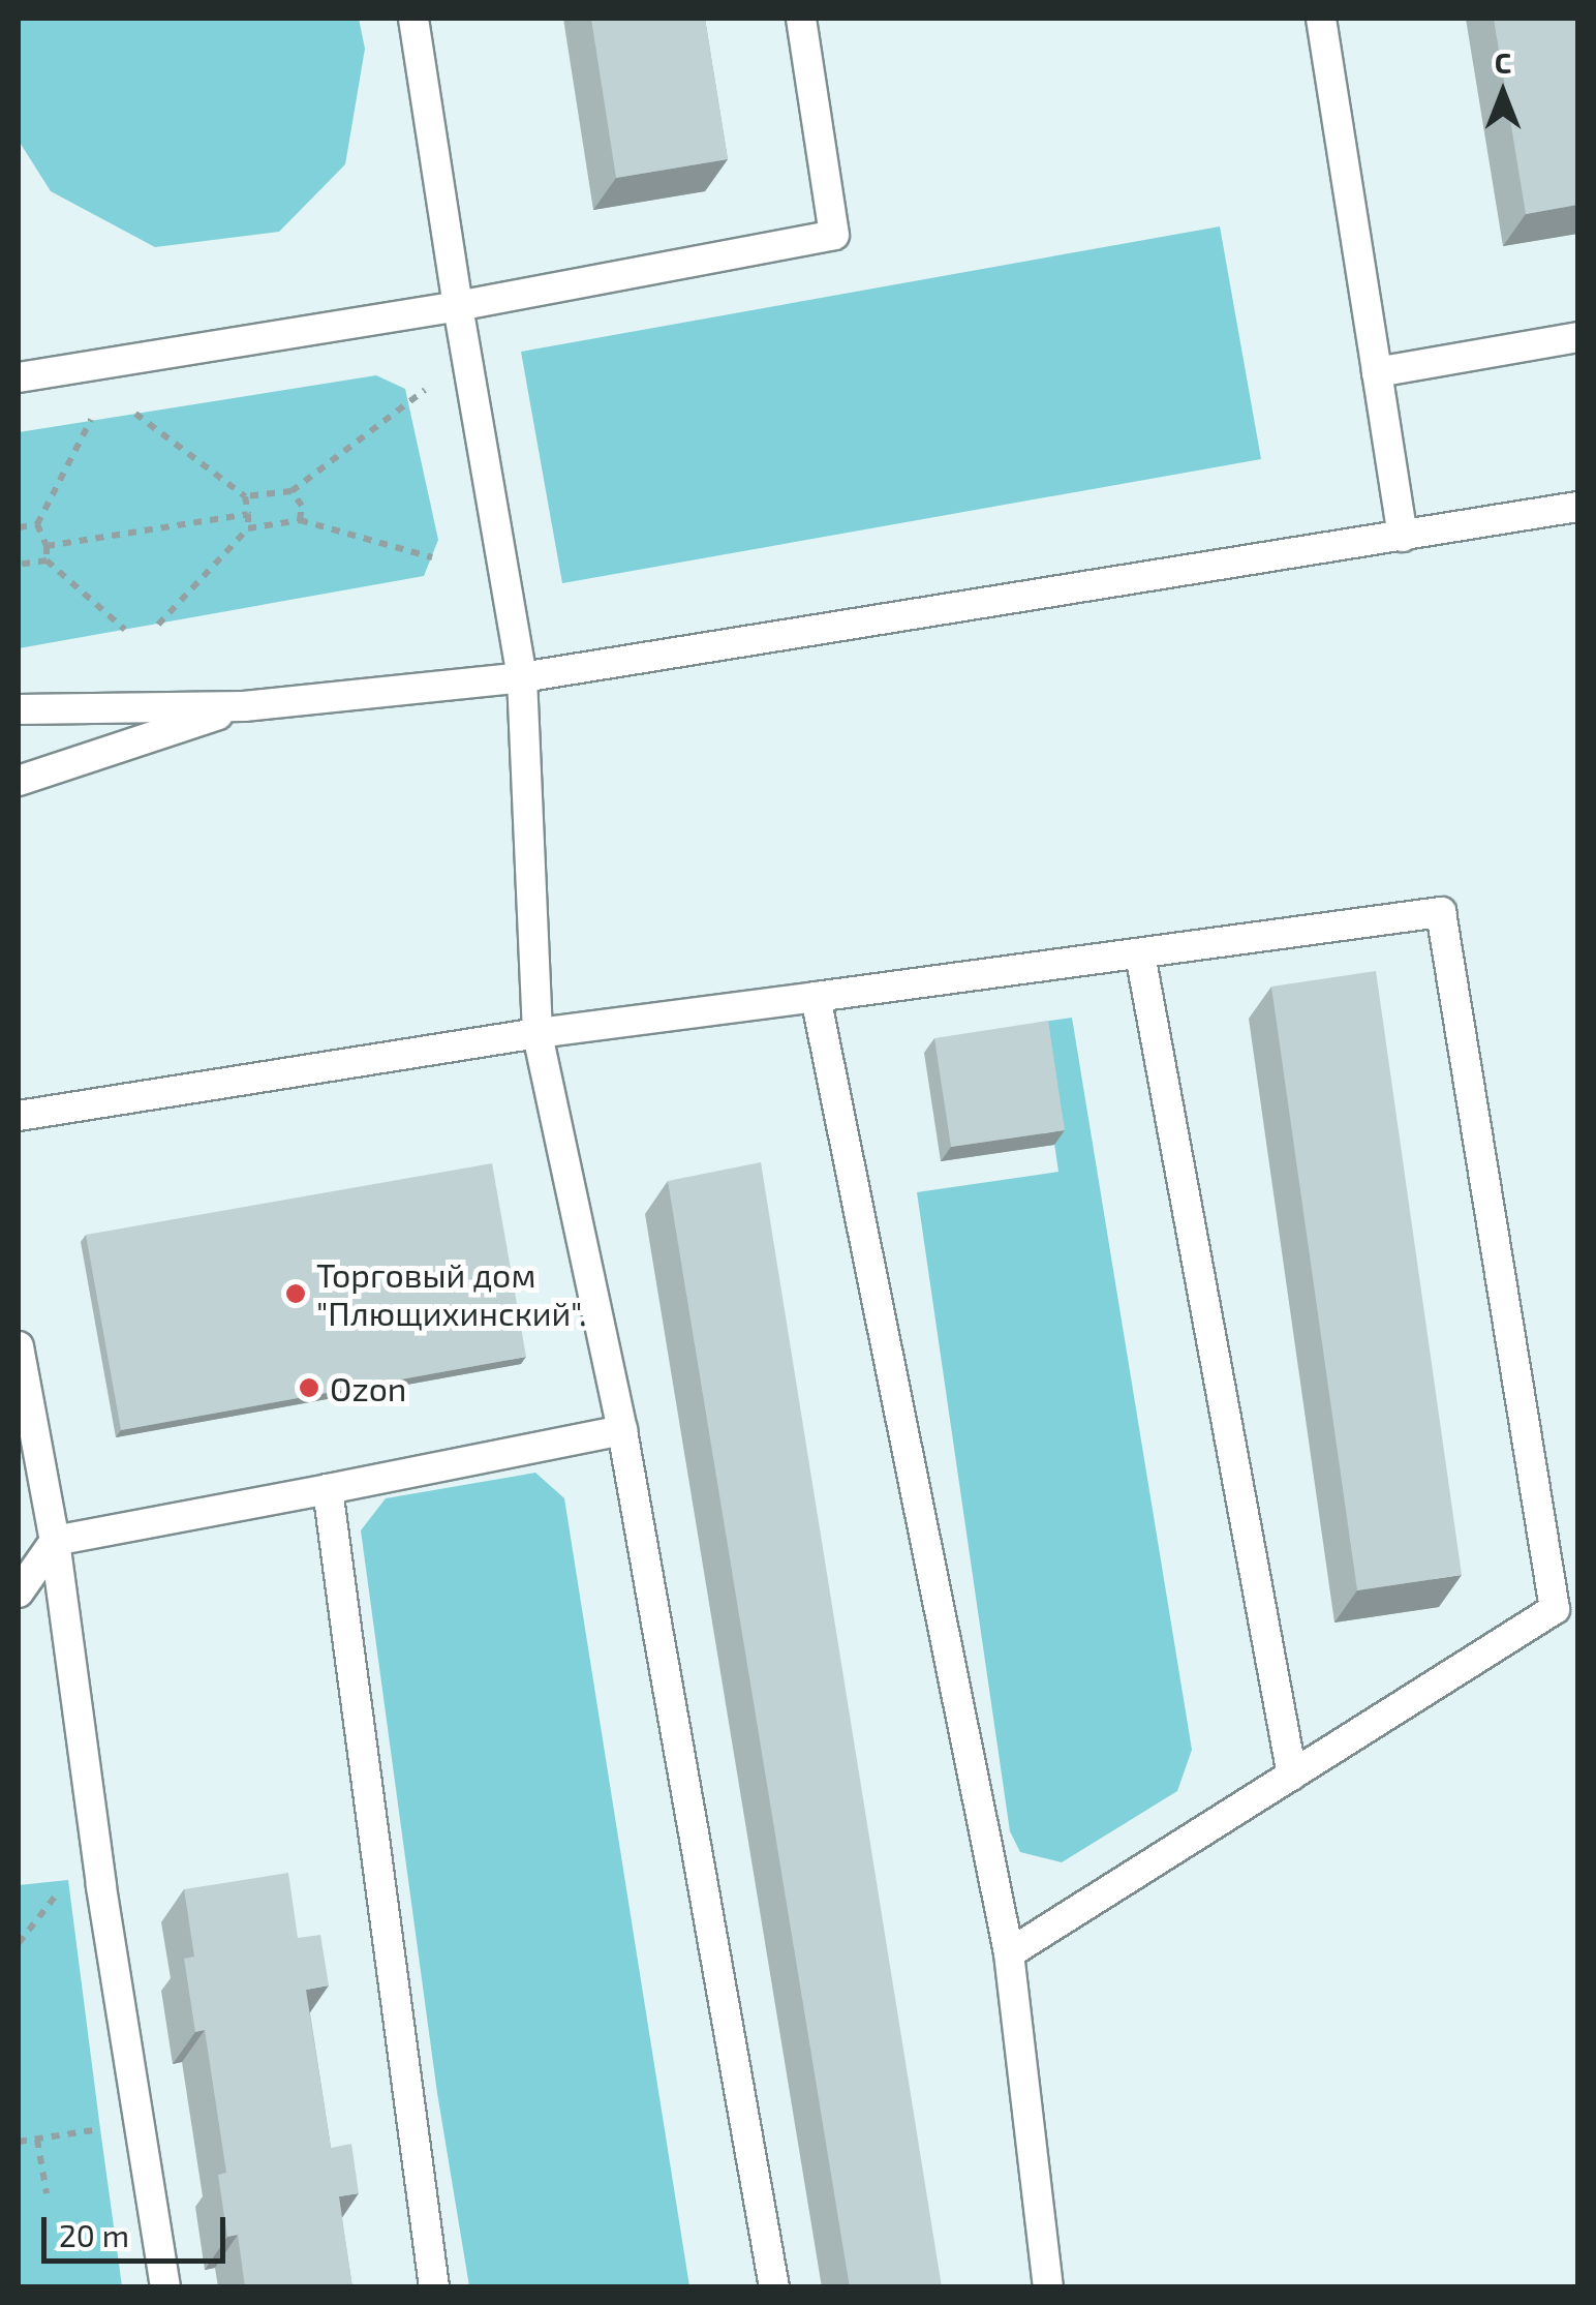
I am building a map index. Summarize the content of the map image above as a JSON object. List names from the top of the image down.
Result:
{
  "places": ["Торговый дом \"Плющихинский\".", "Ozon"],
  "scale_bar": "20 m",
  "north": "top"
}
